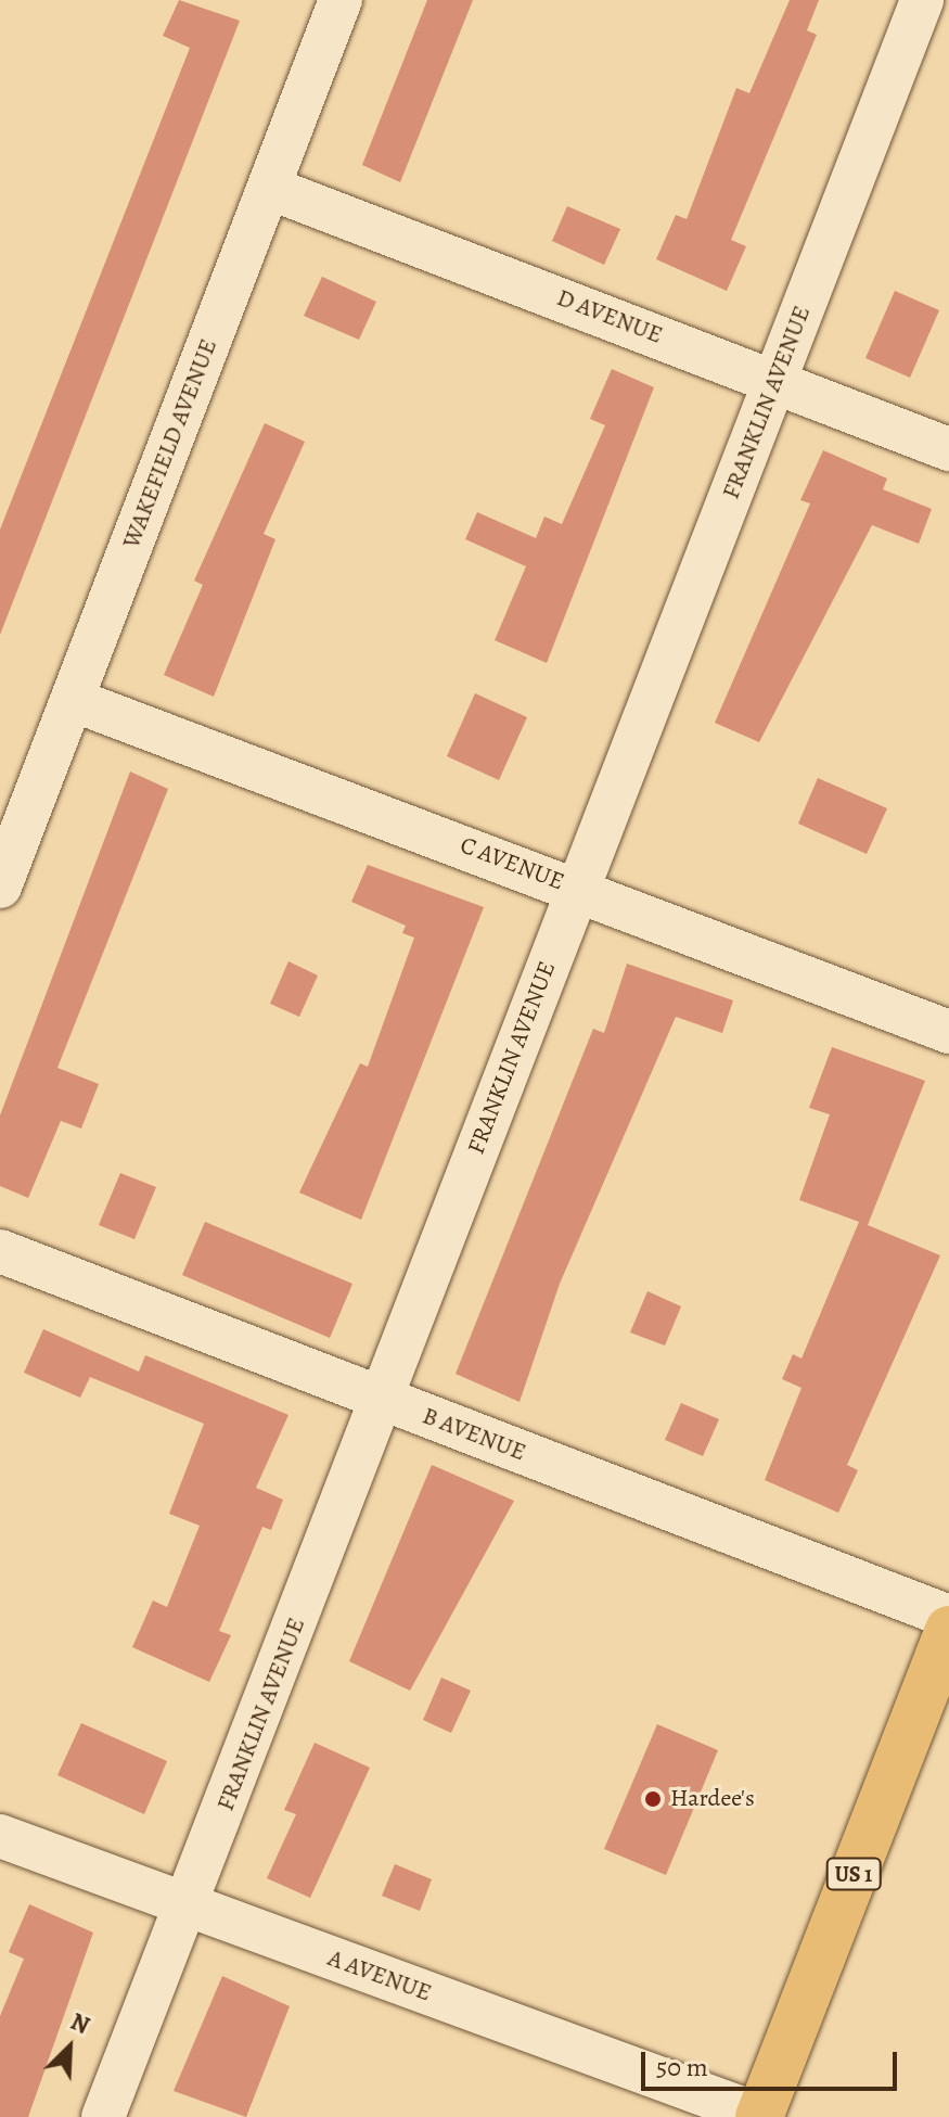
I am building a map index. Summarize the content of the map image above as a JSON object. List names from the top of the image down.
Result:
{
  "streets": {
    "main road": ["US 1"],
    "street": [
      "D AVENUE",
      "FRANKLIN AVENUE",
      "WAKEFIELD AVENUE",
      "C AVENUE",
      "B AVENUE",
      "A AVENUE"
    ]
  },
  "crossings": [
    ["D AVENUE", "FRANKLIN AVENUE"],
    ["D AVENUE", "WAKEFIELD AVENUE"],
    ["FRANKLIN AVENUE", "C AVENUE"],
    ["FRANKLIN AVENUE", "B AVENUE"],
    ["FRANKLIN AVENUE", "A AVENUE"],
    ["WAKEFIELD AVENUE", "C AVENUE"],
    ["US 1", "A AVENUE"]
  ],
  "places": ["Hardee's"],
  "scale_bar": "50 m",
  "north": "top right"
}
